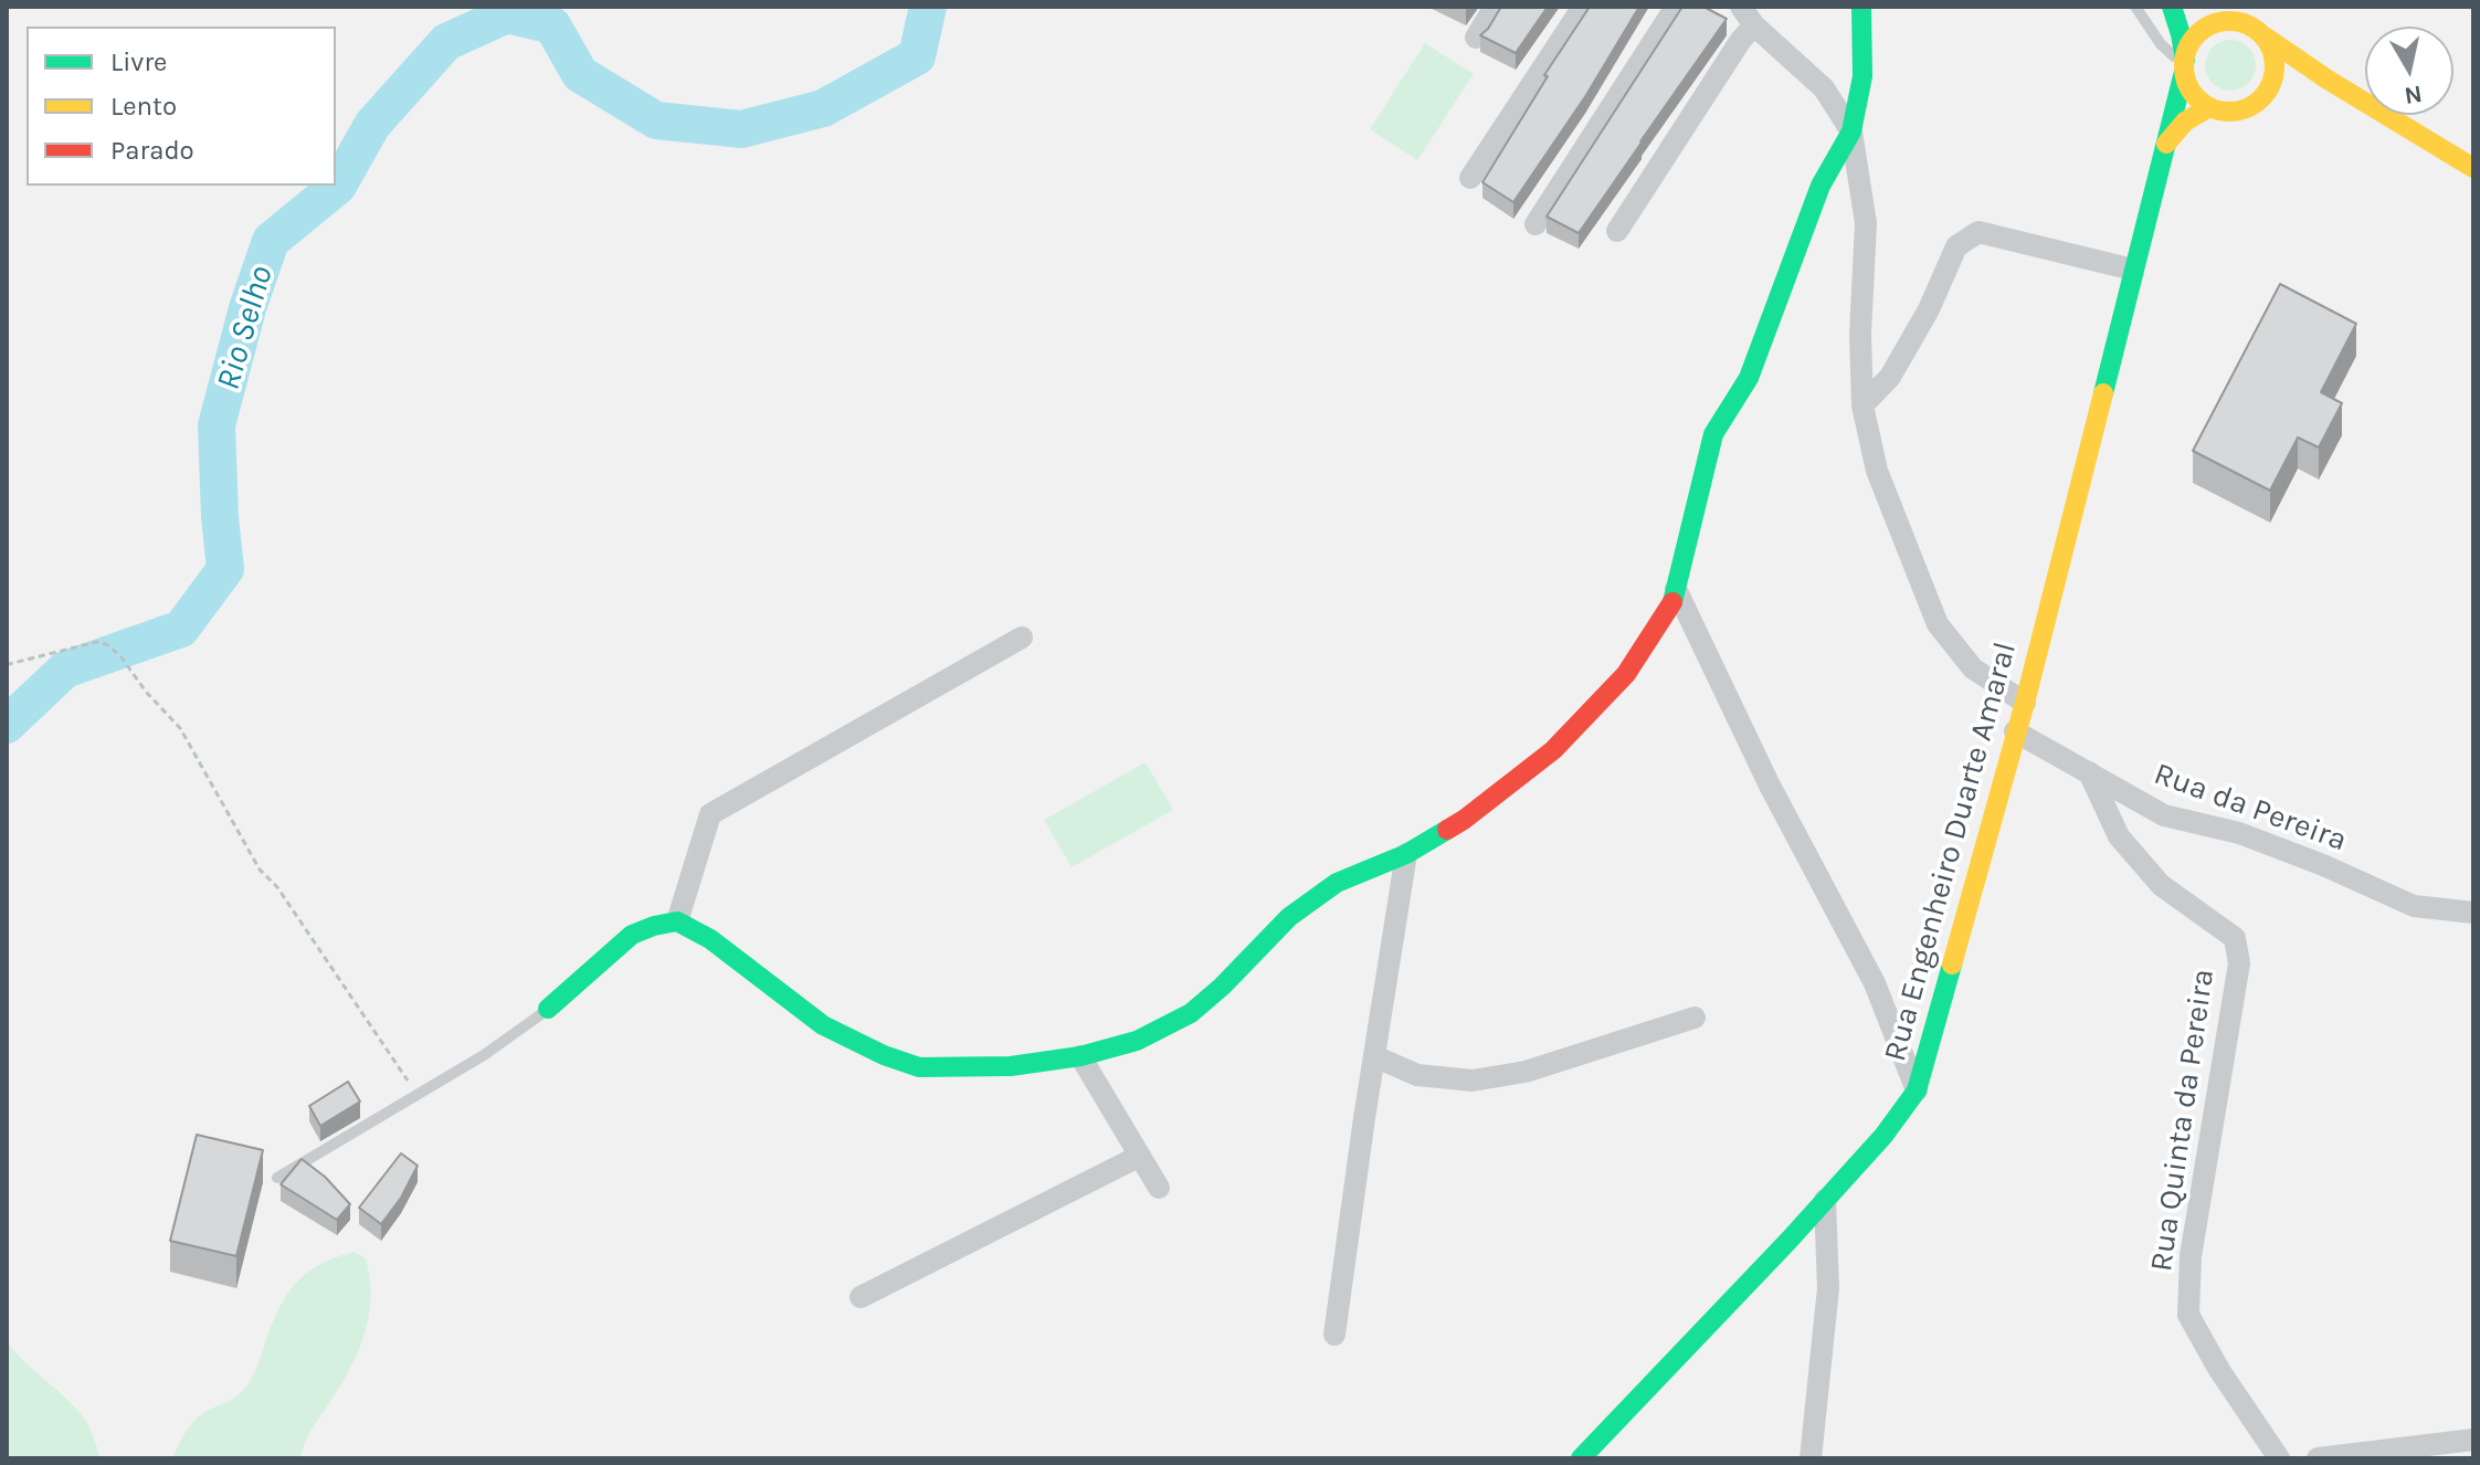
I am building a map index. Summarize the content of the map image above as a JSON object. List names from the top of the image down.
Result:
{
  "streets": {
    "main road": ["Rua Engenheiro Duarte Amaral"],
    "street": ["Rua da Pereira", "Rua Quinta da Pereira"]
  },
  "crossings": [
    ["Rua da Pereira", "Rua Engenheiro Duarte Amaral"],
    ["Rua da Pereira", "Rua Quinta da Pereira"]
  ],
  "water": ["Rio Selho"],
  "legend": ["Livre", "Lento", "Parado"],
  "north": "bottom"
}
